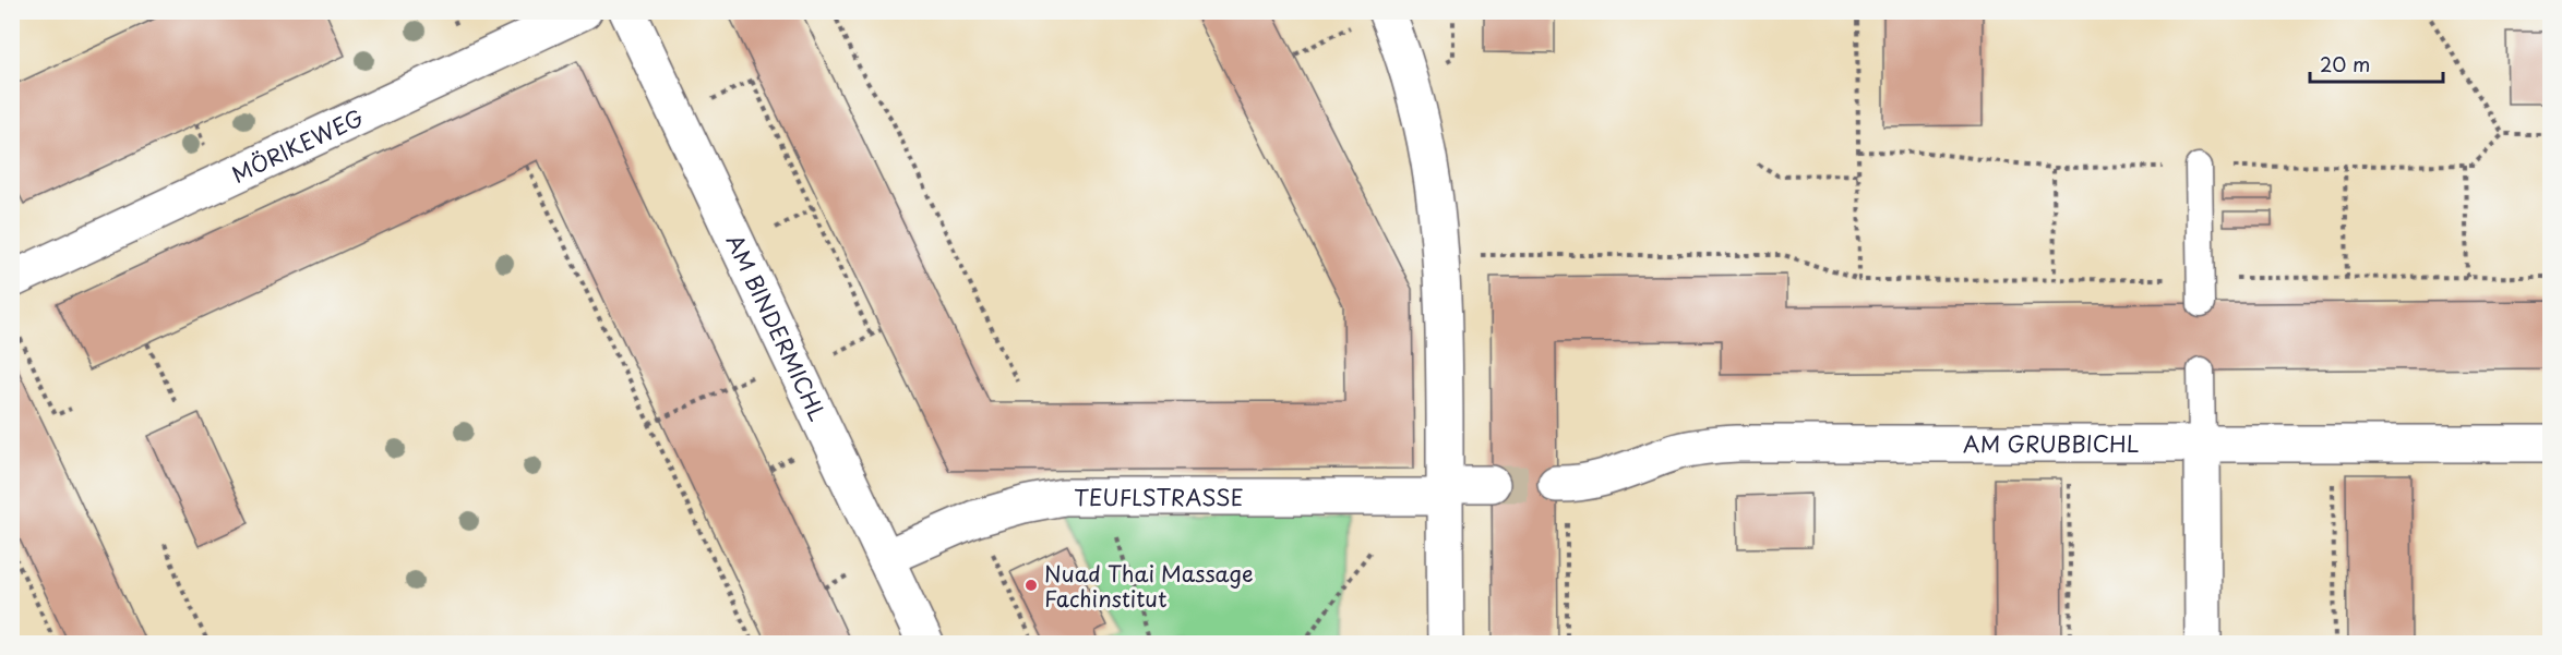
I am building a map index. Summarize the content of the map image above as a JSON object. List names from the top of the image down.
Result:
{
  "streets": {
    "street": [
      "MÖRIKEWEG",
      "AM BINDERMICHL",
      "AM GRUBBICHL",
      "TEUFLSTRASSE"
    ]
  },
  "crossings": [
    ["AM BINDERMICHL", "TEUFLSTRASSE"]
  ],
  "places": ["Nuad Thai Massage Fachinstitut"],
  "scale_bar": "20 m"
}
